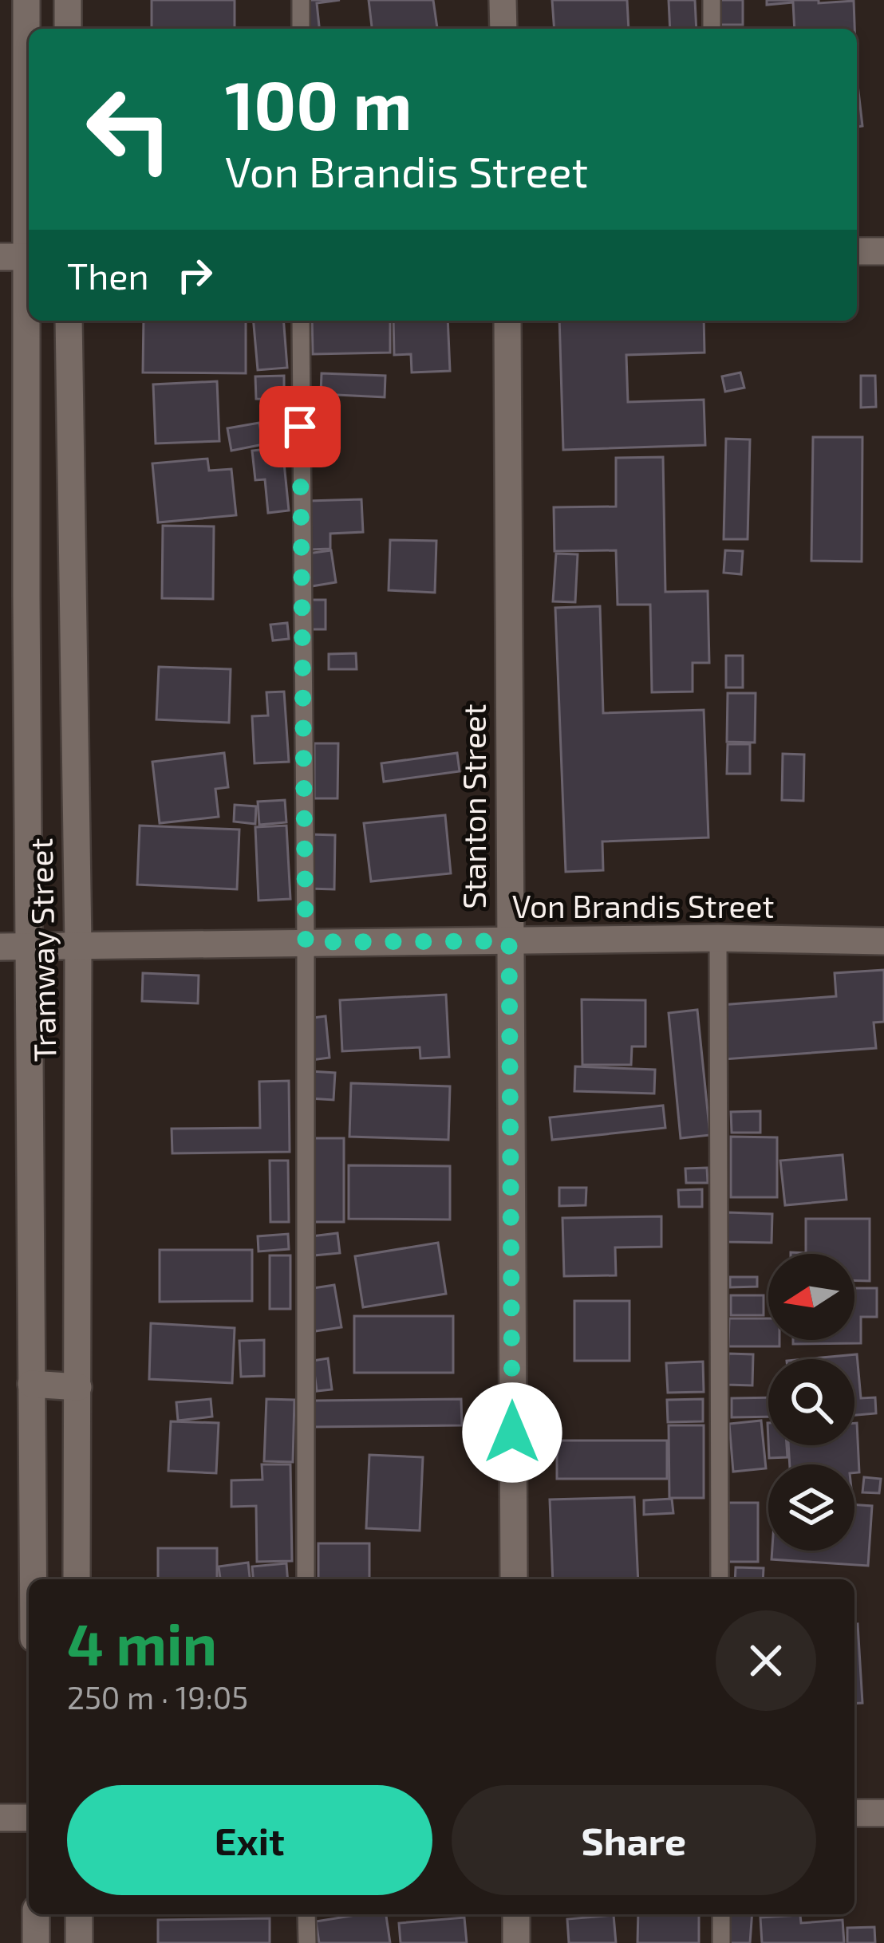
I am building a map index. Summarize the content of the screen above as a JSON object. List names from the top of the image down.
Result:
{
  "streets": {
    "street": ["Stanton Street", "Von Brandis Street", "Tramway Street"]
  },
  "crossings": [
    ["Stanton Street", "Von Brandis Street"],
    ["Von Brandis Street", "Tramway Street"]
  ],
  "north": "left",
  "page": {
    "turn": ["100 m", "Von Brandis Street"],
    "then": "Then",
    "heading": ["4 min", "250 m · 19:05"],
    "buttons": ["Exit", "Share"]
  }
}
